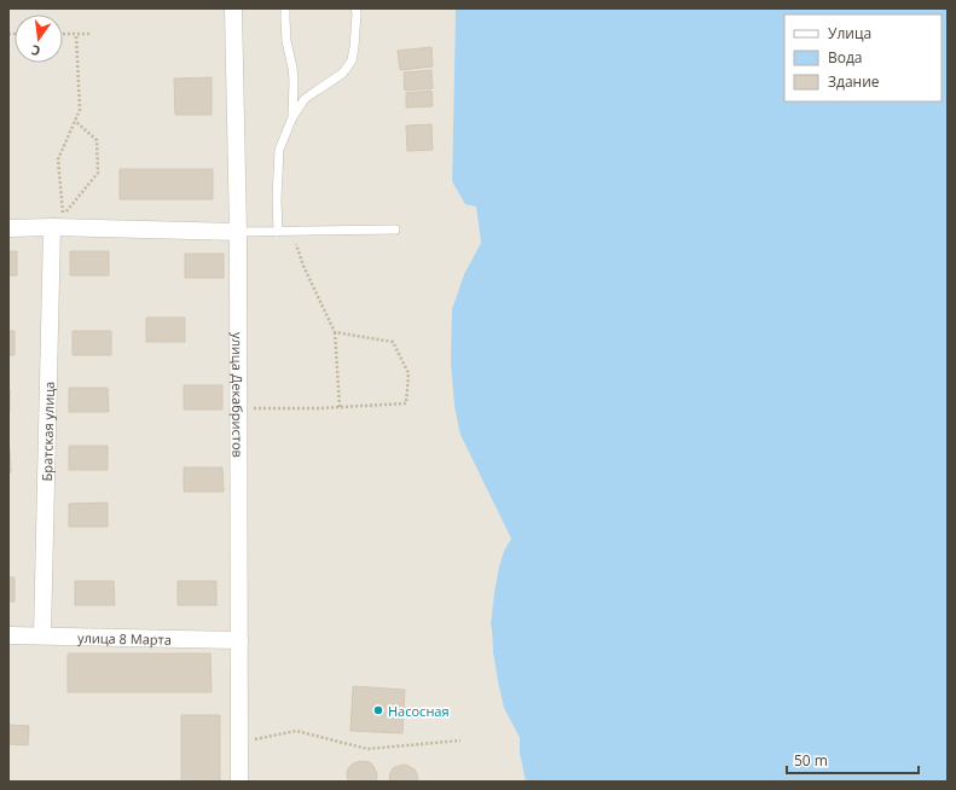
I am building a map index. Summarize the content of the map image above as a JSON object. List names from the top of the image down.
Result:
{
  "streets": {
    "street": ["улица Декабристов", "Братская улица", "улица 8 Марта"]
  },
  "crossings": [
    ["улица Декабристов", "улица 8 Марта"],
    ["Братская улица", "улица 8 Марта"]
  ],
  "places": ["Насосная"],
  "legend": ["Улица", "Вода", "Здание"],
  "scale_bar": "50 m",
  "north": "bottom"
}
